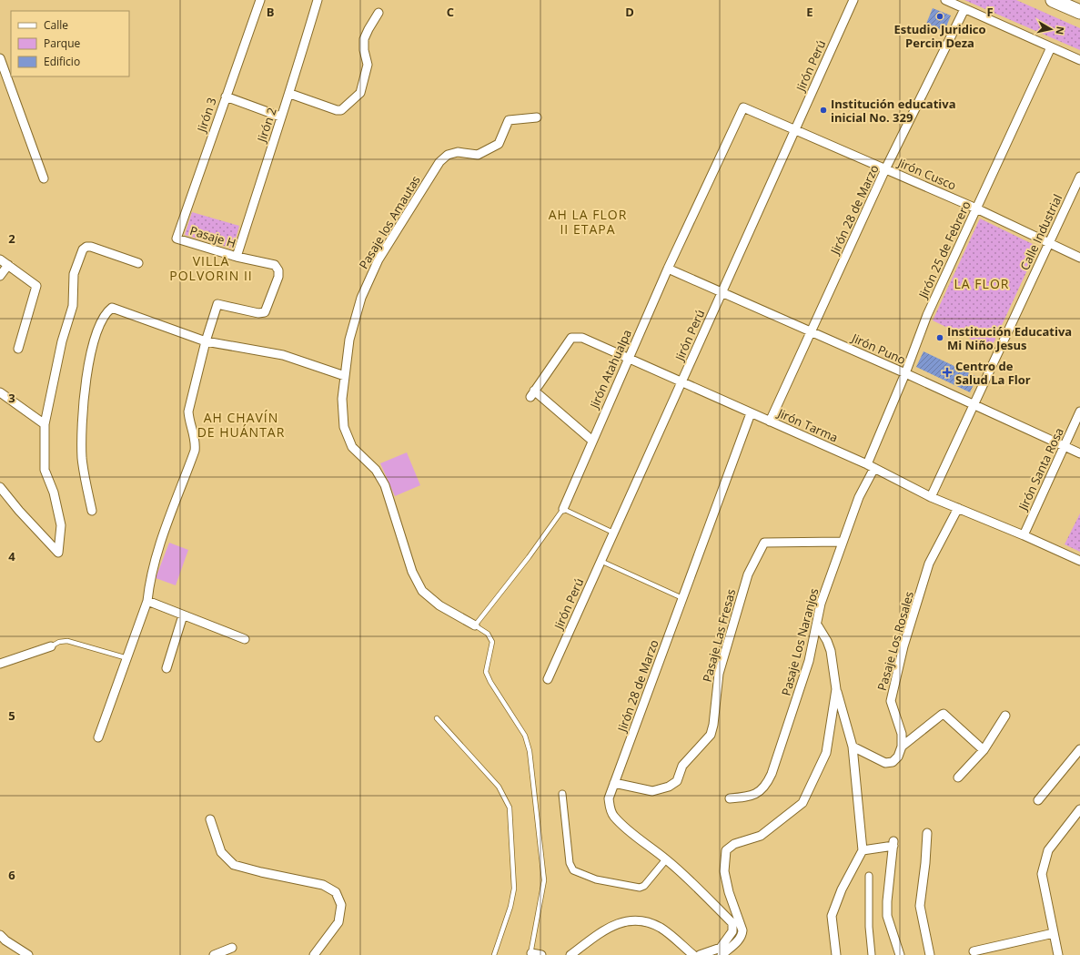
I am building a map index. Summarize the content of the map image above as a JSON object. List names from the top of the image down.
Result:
{
  "streets": {
    "street": [
      "Jirón Perú",
      "Jirón 3",
      "Jirón 2",
      "Jirón Cusco",
      "Jirón 28 de Marzo",
      "Pasaje los Amautas",
      "Calle Industrial",
      "Pasaje H",
      "Jirón 25 de Febrero",
      "Jirón Puno",
      "Jirón Atahualpa",
      "Jirón Tarma",
      "Jirón Santa Rosa",
      "Pasaje Las Fresas",
      "Pasaje Los Rosales",
      "Pasaje Los Naranjos"
    ]
  },
  "crossings": [
    ["Jirón Perú", "Jirón Cusco"],
    ["Jirón Perú", "Jirón Puno"],
    ["Jirón Perú", "Jirón Tarma"],
    ["Jirón 3", "Pasaje H"],
    ["Jirón 2", "Pasaje H"],
    ["Jirón Cusco", "Jirón 28 de Marzo"],
    ["Jirón Cusco", "Calle Industrial"],
    ["Jirón Cusco", "Jirón 25 de Febrero"],
    ["Jirón Cusco", "Jirón Atahualpa"],
    ["Jirón 28 de Marzo", "Jirón Puno"],
    ["Jirón 28 de Marzo", "Jirón Tarma"],
    ["Jirón 28 de Marzo", "Pasaje Las Fresas"],
    ["Pasaje los Amautas", "Jirón Atahualpa"],
    ["Calle Industrial", "Jirón Puno"],
    ["Calle Industrial", "Jirón Tarma"],
    ["Jirón 25 de Febrero", "Jirón Puno"],
    ["Jirón 25 de Febrero", "Jirón Tarma"],
    ["Jirón 25 de Febrero", "Pasaje Los Naranjos"],
    ["Jirón Puno", "Jirón Atahualpa"],
    ["Jirón Puno", "Jirón Santa Rosa"],
    ["Jirón Atahualpa", "Jirón Tarma"],
    ["Jirón Tarma", "Jirón Santa Rosa"],
    ["Jirón Tarma", "Pasaje Los Rosales"],
    ["Jirón Tarma", "Pasaje Los Naranjos"],
    ["Pasaje Las Fresas", "Pasaje Los Naranjos"]
  ],
  "districts": [
    "AH LA FLOR II ETAPA",
    "VILLA POLVORIN II",
    "LA FLOR",
    "AH CHAVÍN DE HUÁNTAR"
  ],
  "places": {
    "other": ["Estudio Juridico Percin Deza", "Institución educativa inicial No. 329", "Institución Educativa Mi Niño Jesus"],
    "health": ["Centro de Salud La Flor"]
  },
  "legend": ["Calle", "Parque", "Edificio"],
  "north": "right",
  "grid": {
    "columns": [
      "B",
      "C",
      "D",
      "E",
      "F"
    ],
    "rows": [
      "2",
      "3",
      "4",
      "5",
      "6"
    ]
  }
}
